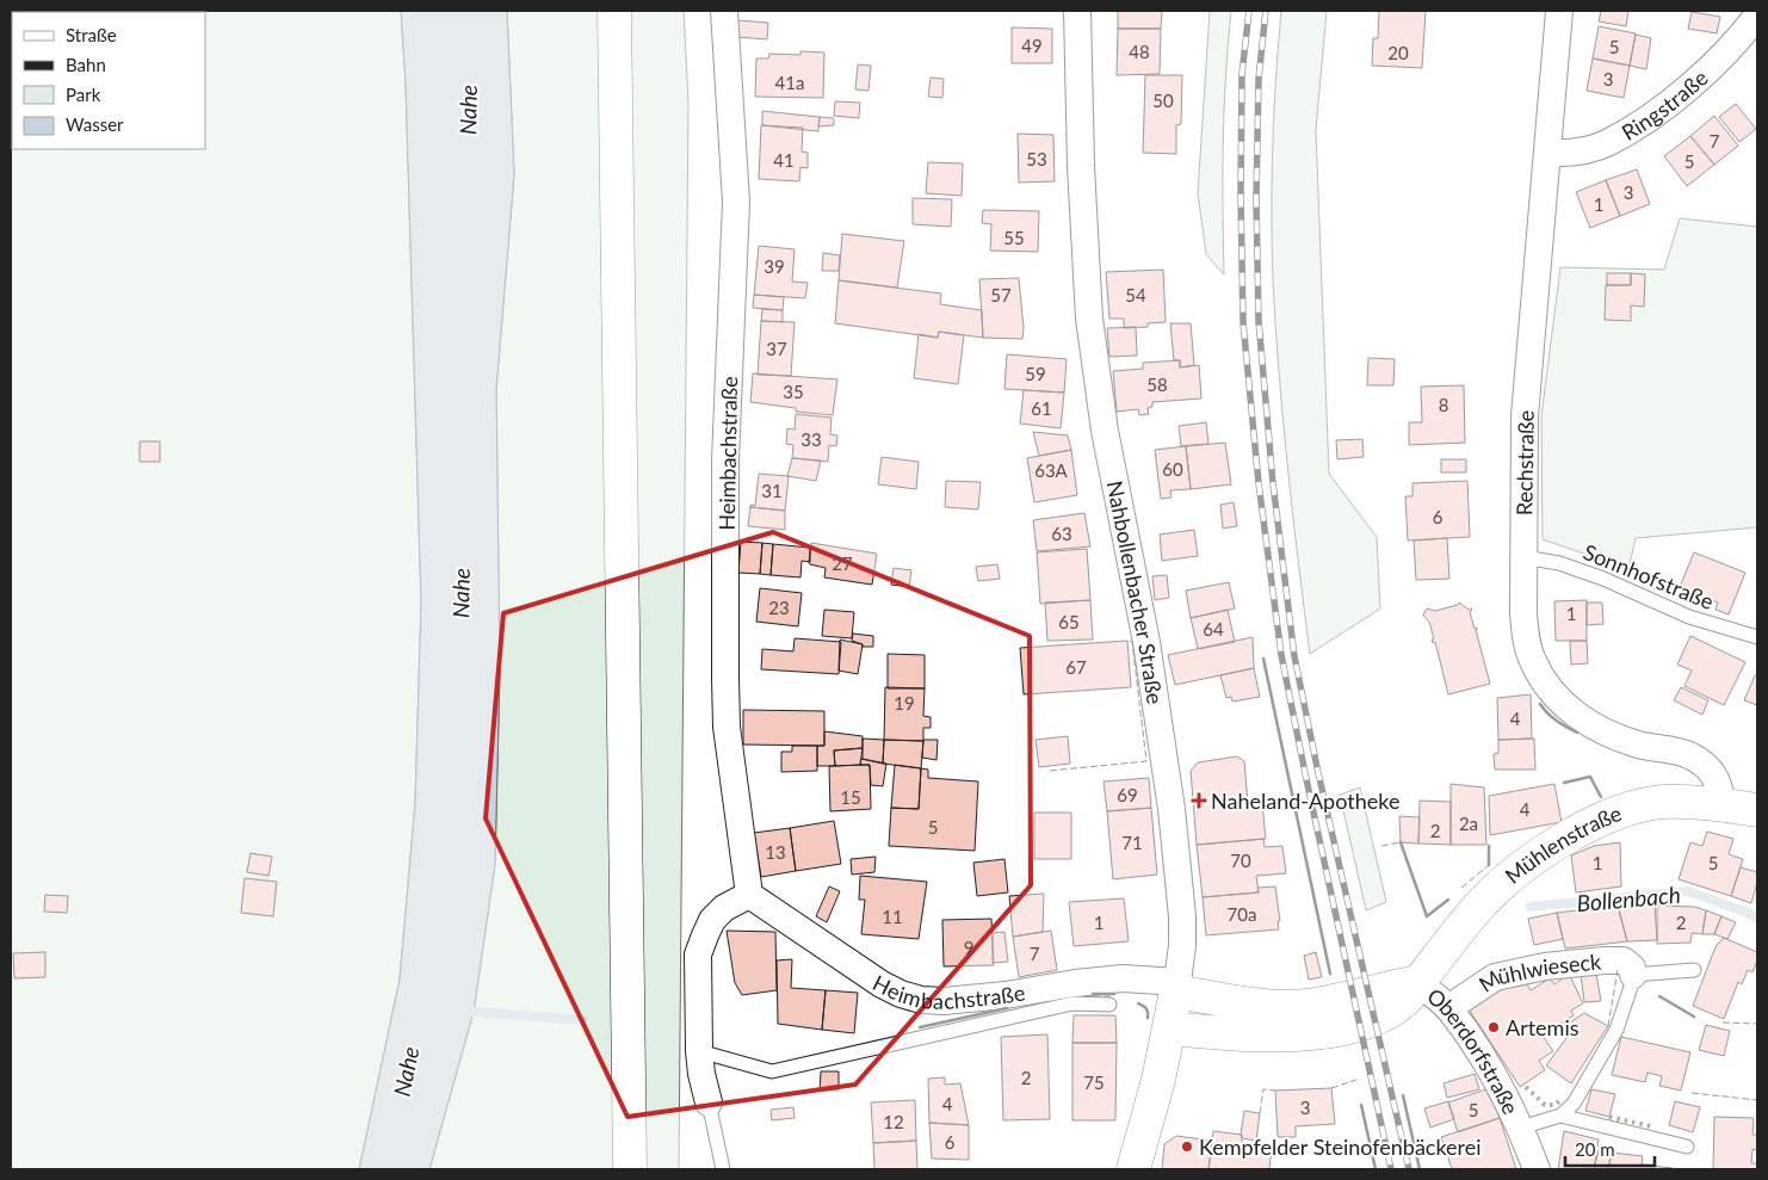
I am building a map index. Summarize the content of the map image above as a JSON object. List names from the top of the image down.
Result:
{
  "streets": {
    "main road": ["Nahbollenbacher Straße", "Mühlenstraße"],
    "street": [
      "Ringstraße",
      "Heimbachstraße",
      "Rechstraße",
      "Mühlwieseck",
      "Oberdorfstraße"
    ],
    "lane": ["Sonnhofstraße"]
  },
  "crossings": [
    ["Ringstraße", "Rechstraße"],
    ["Heimbachstraße", "Nahbollenbacher Straße"],
    ["Rechstraße", "Sonnhofstraße"],
    ["Rechstraße", "Mühlenstraße"],
    ["Nahbollenbacher Straße", "Mühlenstraße"],
    ["Mühlenstraße", "Oberdorfstraße"],
    ["Mühlwieseck", "Oberdorfstraße"]
  ],
  "water": ["Nahe", "Bollenbach"],
  "places": {
    "health": ["Naheland-Apotheke"],
    "other": ["Artemis", "Kempfelder Steinofenbäckerei"]
  },
  "house_numbers": [
    "49",
    "5",
    "48",
    "20",
    "3",
    "41a",
    "50",
    "7",
    "53",
    "41",
    "5",
    "3",
    "1",
    "55",
    "39",
    "57",
    "54",
    "37",
    "59",
    "58",
    "35",
    "8",
    "61",
    "33",
    "60",
    "63A",
    "31",
    "6",
    "63",
    "27",
    "23",
    "1",
    "65",
    "64",
    "67",
    "19",
    "4",
    "69",
    "15",
    "4",
    "2a",
    "5",
    "2",
    "71",
    "13",
    "70",
    "1",
    "5",
    "70a",
    "11",
    "1",
    "2",
    "9",
    "7",
    "2",
    "75",
    "4",
    "3",
    "5",
    "12",
    "6"
  ],
  "legend": [
    "Straße",
    "Bahn",
    "Park",
    "Wasser"
  ],
  "scale_bar": "20 m"
}
